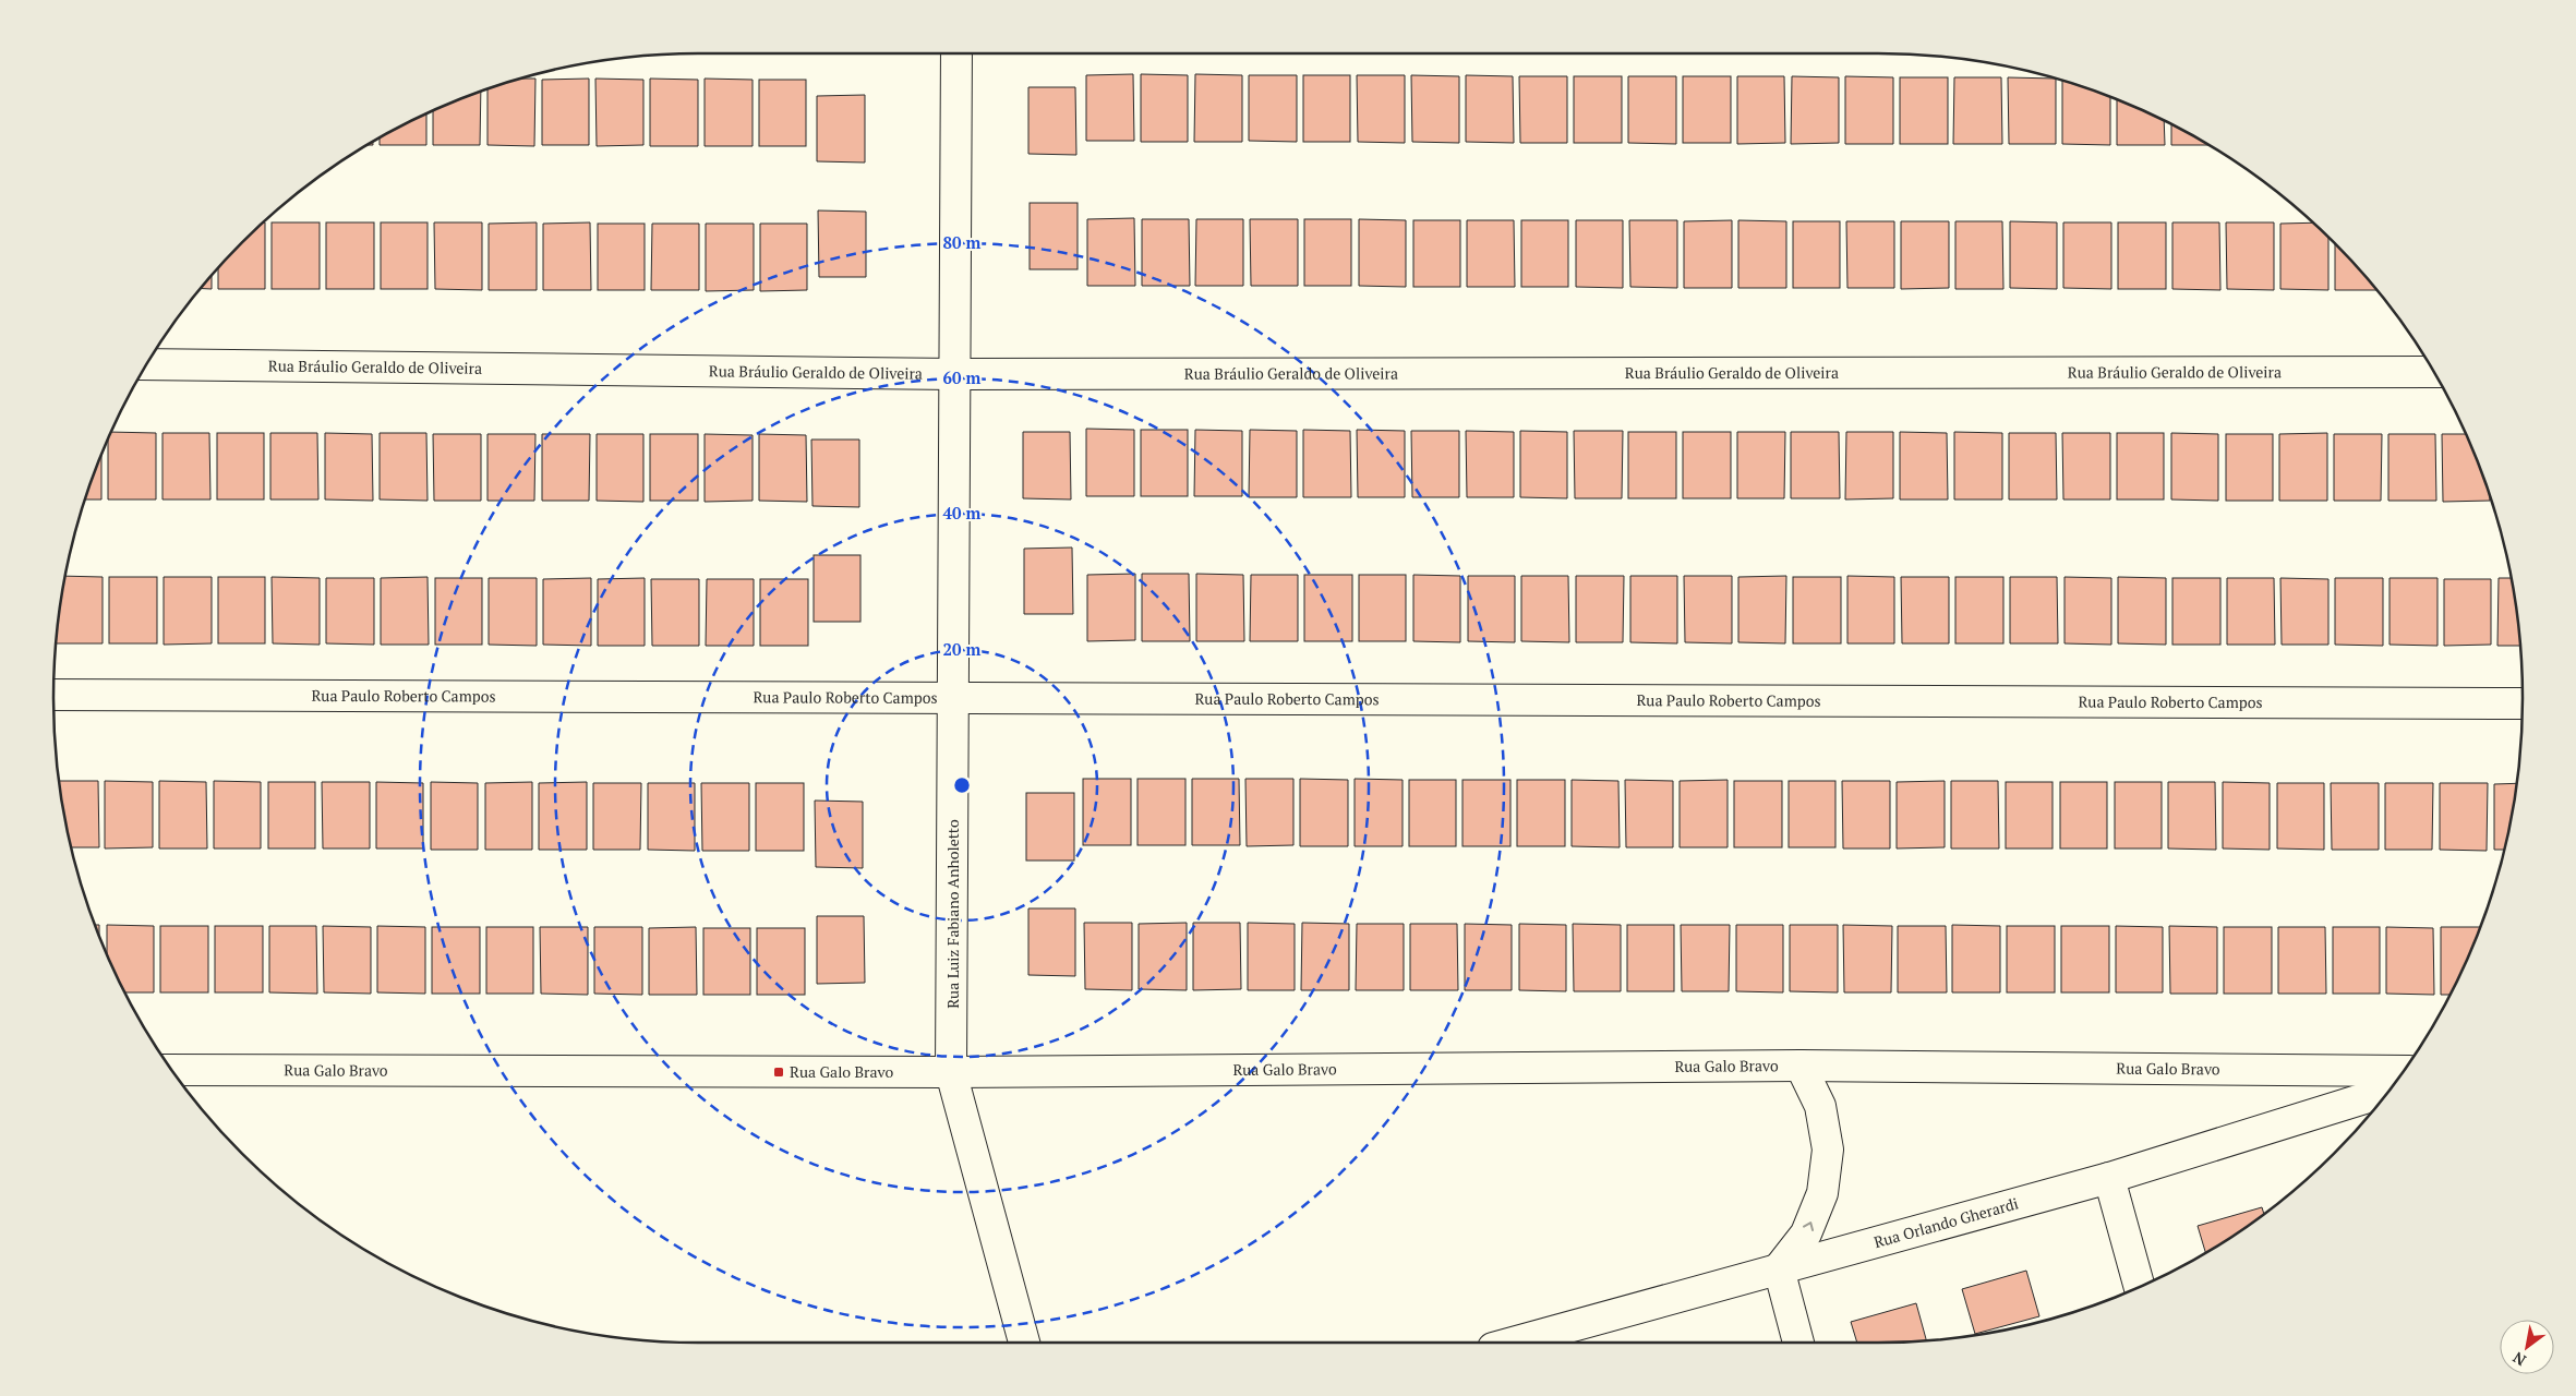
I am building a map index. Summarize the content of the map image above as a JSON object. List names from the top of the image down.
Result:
{
  "streets": {
    "street": [
      "Rua Bráulio Geraldo de Oliveira",
      "Rua Paulo Roberto Campos",
      "Rua Luiz Fabiano Anholetto",
      "Rua Galo Bravo",
      "Rua Orlando Gherardi"
    ]
  },
  "crossings": [
    ["Rua Bráulio Geraldo de Oliveira", "Rua Luiz Fabiano Anholetto"],
    ["Rua Paulo Roberto Campos", "Rua Luiz Fabiano Anholetto"],
    ["Rua Luiz Fabiano Anholetto", "Rua Galo Bravo"]
  ],
  "places": {
    "transit": ["Rua Galo Bravo"]
  },
  "north": "bottom left",
  "rings": [
    "80 m",
    "60 m",
    "40 m",
    "20 m"
  ]
}
